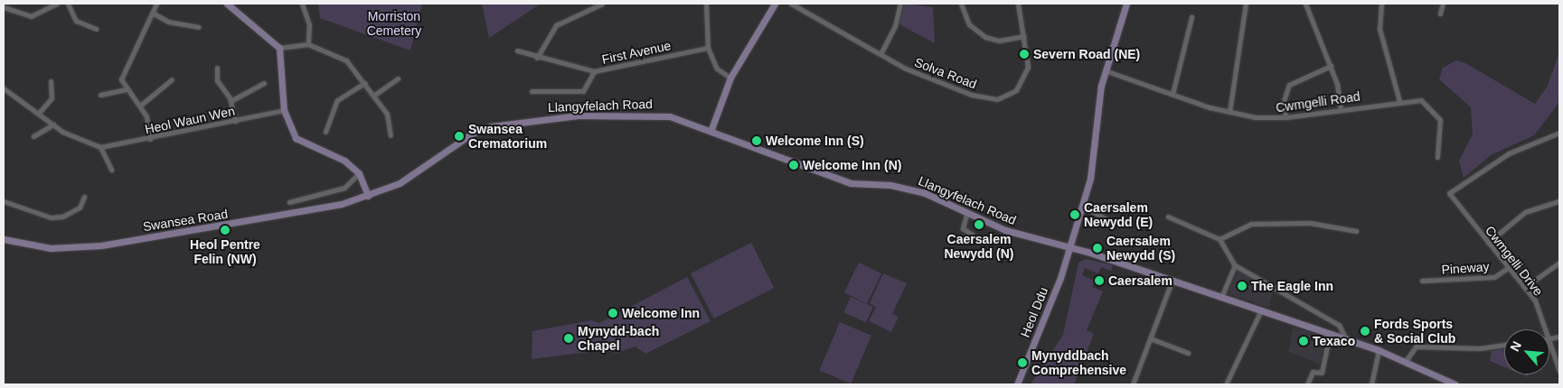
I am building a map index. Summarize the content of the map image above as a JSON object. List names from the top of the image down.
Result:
{
  "streets": {
    "main road": ["Llangyfelach Road", "Swansea Road", "Heol Ddu"],
    "street": [
      "First Avenue",
      "Solva Road",
      "Cwmgelli Road",
      "Heol Waun Wen",
      "Cwmgelli Drive",
      "Pineway"
    ]
  },
  "crossings": [
    ["Cwmgelli Road", "Heol Ddu"],
    ["Llangyfelach Road", "Swansea Road"],
    ["Llangyfelach Road", "Heol Ddu"],
    ["Cwmgelli Drive", "Pineway"]
  ],
  "parks": ["Morriston Cemetery"],
  "places": [
    "Severn Road (NE)",
    "Swansea Crematorium",
    "Welcome Inn (S)",
    "Welcome Inn (N)",
    "Caersalem Newydd (E)",
    "Caersalem Newydd (N)",
    "Heol Pentre Felin (NW)",
    "Caersalem Newydd (S)",
    "Caersalem",
    "The Eagle Inn",
    "Welcome Inn",
    "Fords Sports & Social Club",
    "Mynydd-bach Chapel",
    "Texaco",
    "Mynyddbach Comprehensive"
  ],
  "north": "top left"
}
